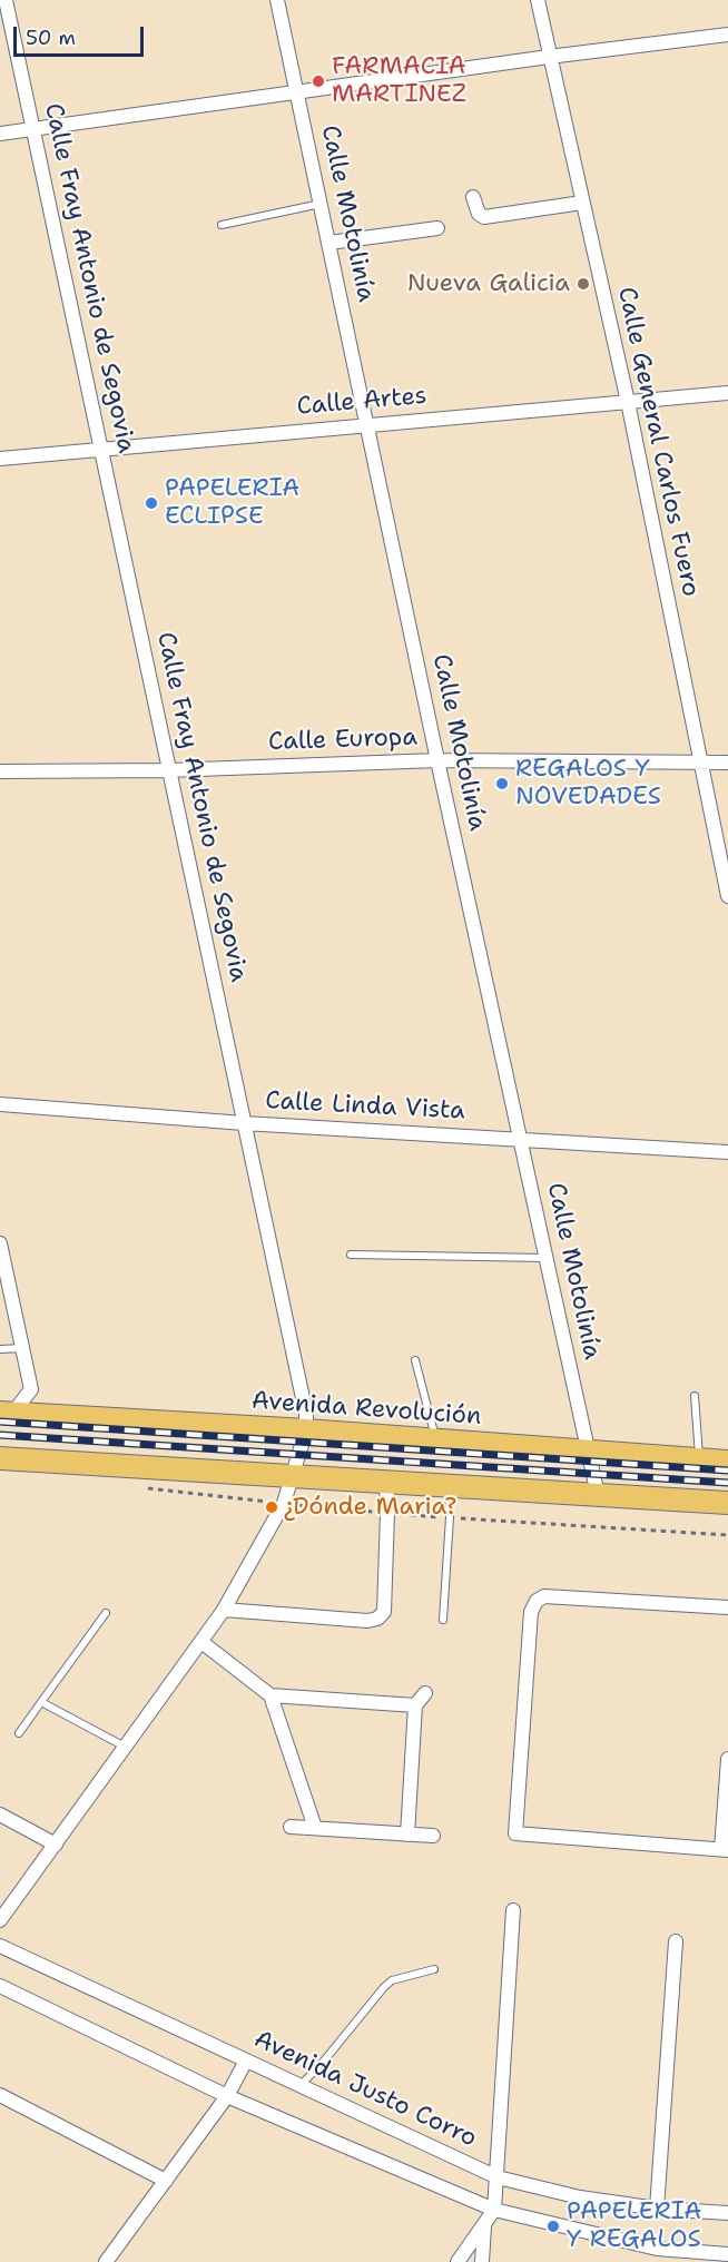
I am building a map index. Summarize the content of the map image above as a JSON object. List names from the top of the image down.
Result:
{
  "streets": {
    "main road": ["Avenida Revolución"],
    "street": [
      "Calle Motolinía",
      "Calle Fray Antonio de Segovia",
      "Calle Artes",
      "Calle General Carlos Fuero",
      "Calle Europa",
      "Calle Linda Vista",
      "Avenida Justo Corro"
    ]
  },
  "crossings": [
    ["Calle Motolinía", "Calle Artes"],
    ["Calle Motolinía", "Calle Europa"],
    ["Calle Motolinía", "Calle Linda Vista"],
    ["Calle Motolinía", "Avenida Revolución"],
    ["Calle Fray Antonio de Segovia", "Calle Artes"],
    ["Calle Fray Antonio de Segovia", "Calle Europa"],
    ["Calle Fray Antonio de Segovia", "Calle Linda Vista"],
    ["Calle Fray Antonio de Segovia", "Avenida Revolución"],
    ["Calle Artes", "Calle General Carlos Fuero"],
    ["Calle General Carlos Fuero", "Calle Europa"]
  ],
  "places": [
    "FARMACIA MARTINEZ",
    "Nueva Galicia",
    "PAPELERIA ECLIPSE",
    "REGALOS Y NOVEDADES",
    "¿Dónde Maria?",
    "PAPELERIA Y REGALOS"
  ],
  "scale_bar": "50 m"
}
